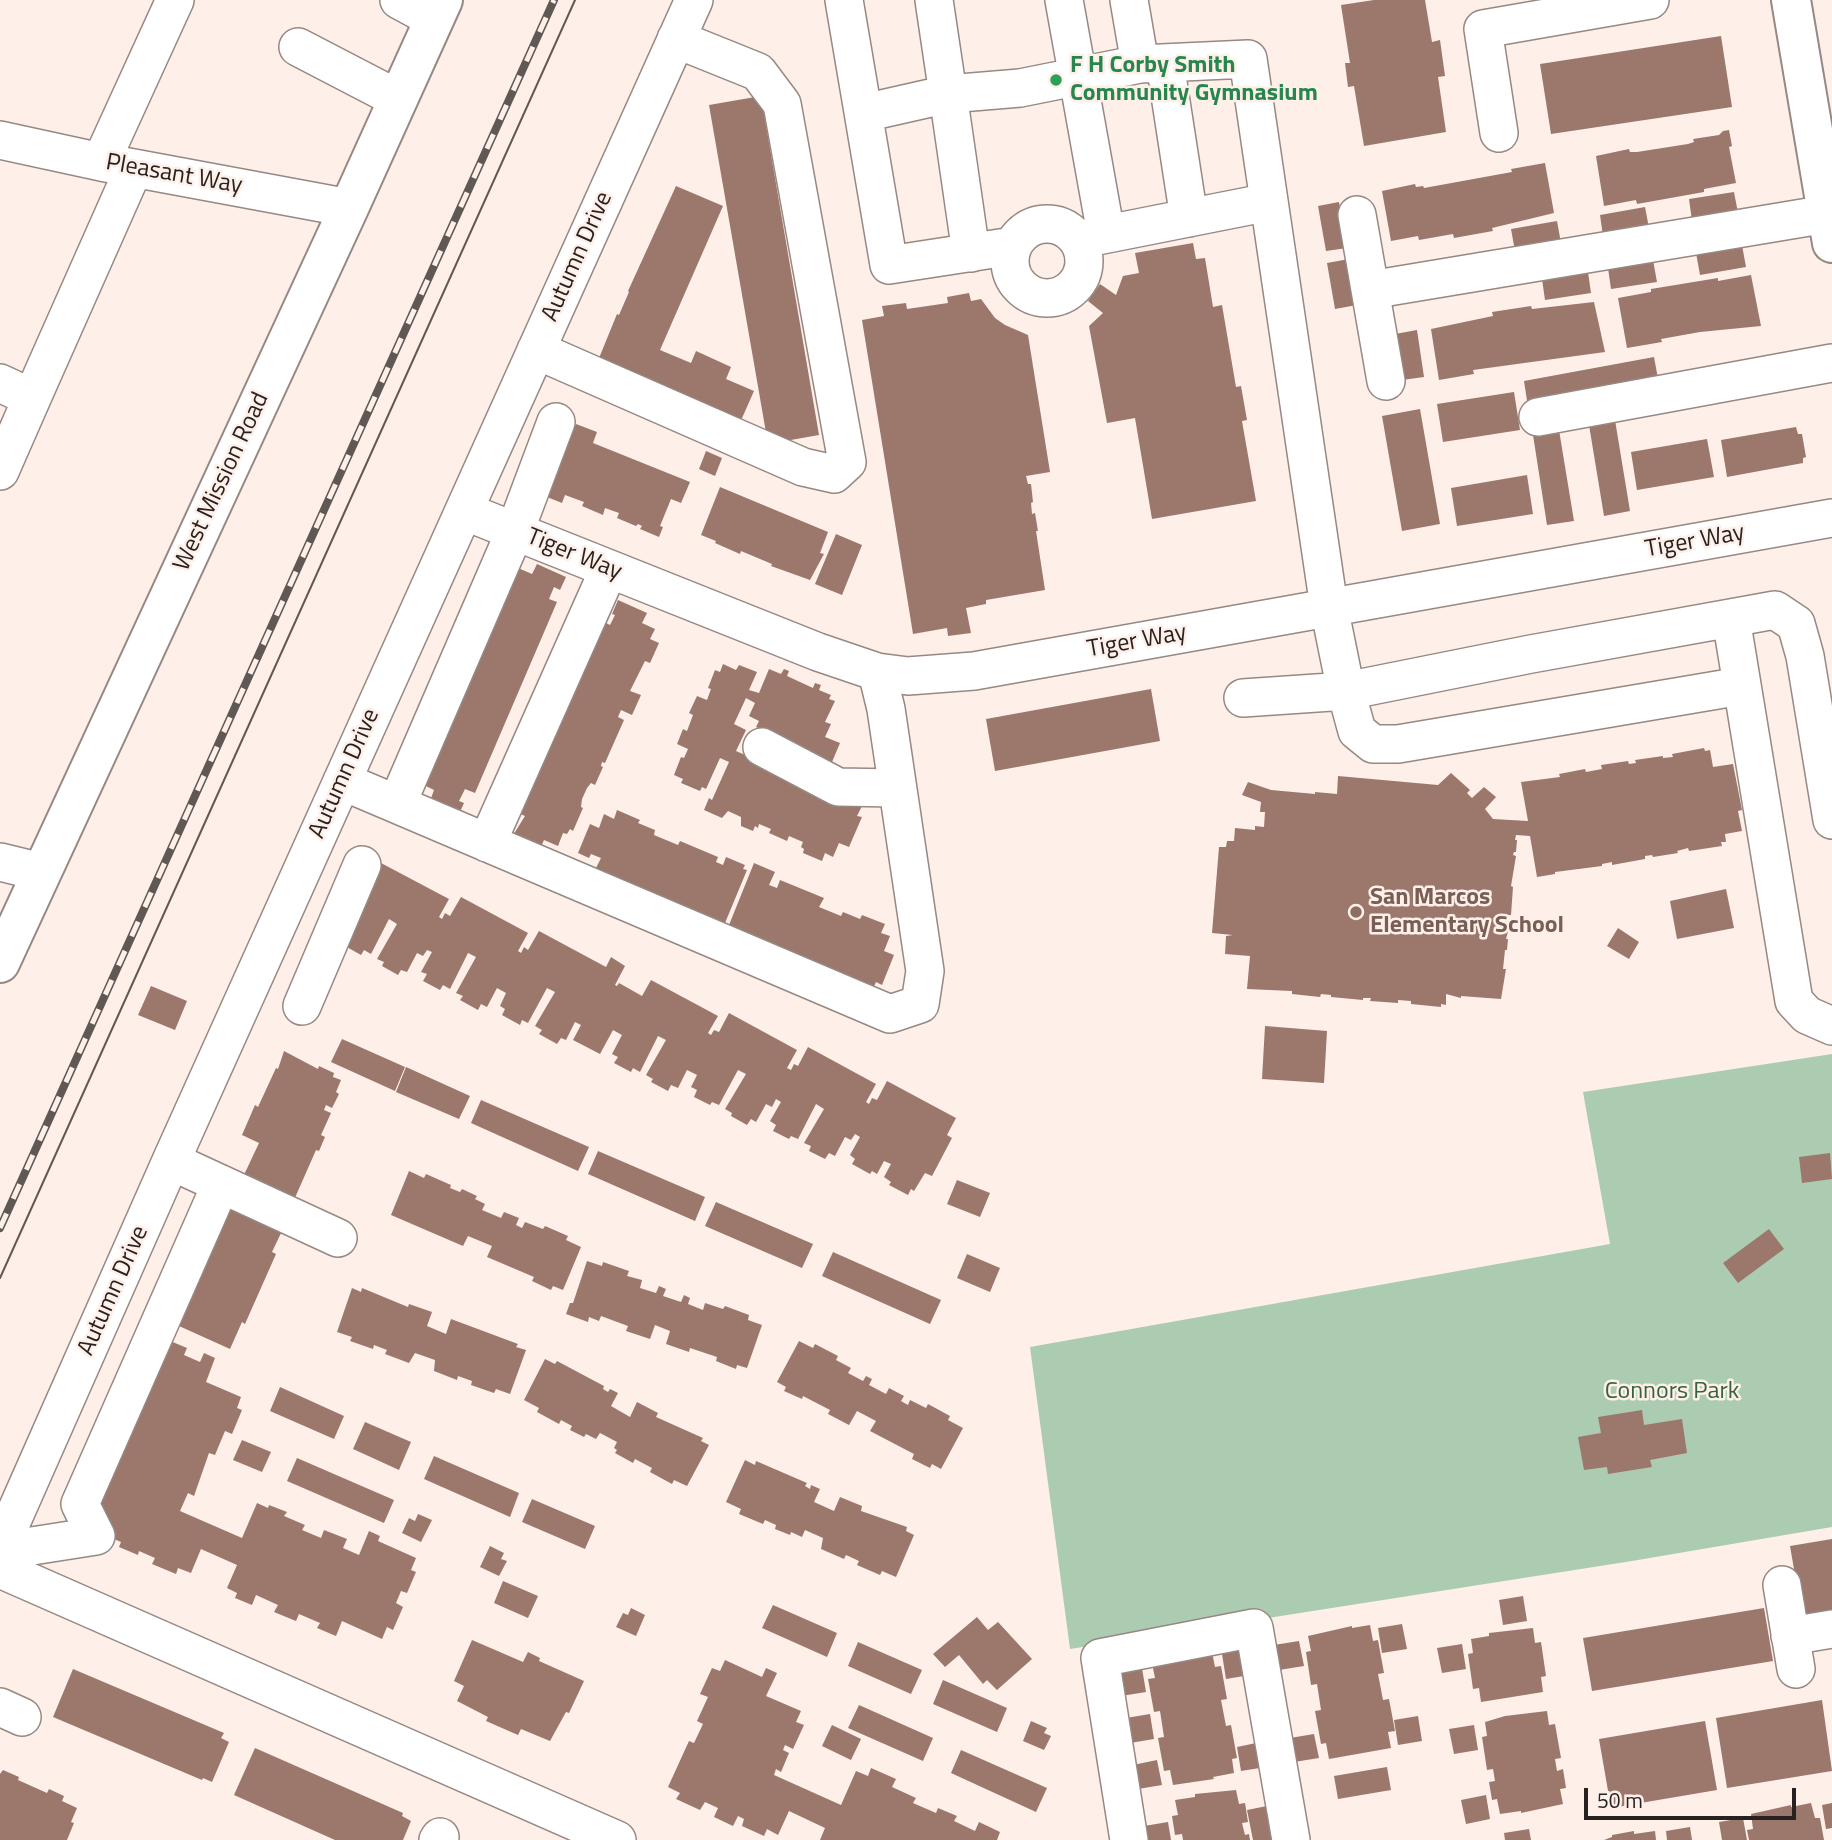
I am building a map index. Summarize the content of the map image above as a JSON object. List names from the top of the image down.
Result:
{
  "streets": {
    "main road": ["West Mission Road"],
    "street": ["Pleasant Way", "Autumn Drive", "Tiger Way"]
  },
  "crossings": [
    ["Pleasant Way", "West Mission Road"],
    ["Autumn Drive", "Tiger Way"]
  ],
  "parks": ["Connors Park"],
  "places": ["F H Corby Smith Community Gymnasium", "San Marcos Elementary School"],
  "scale_bar": "50 m"
}
